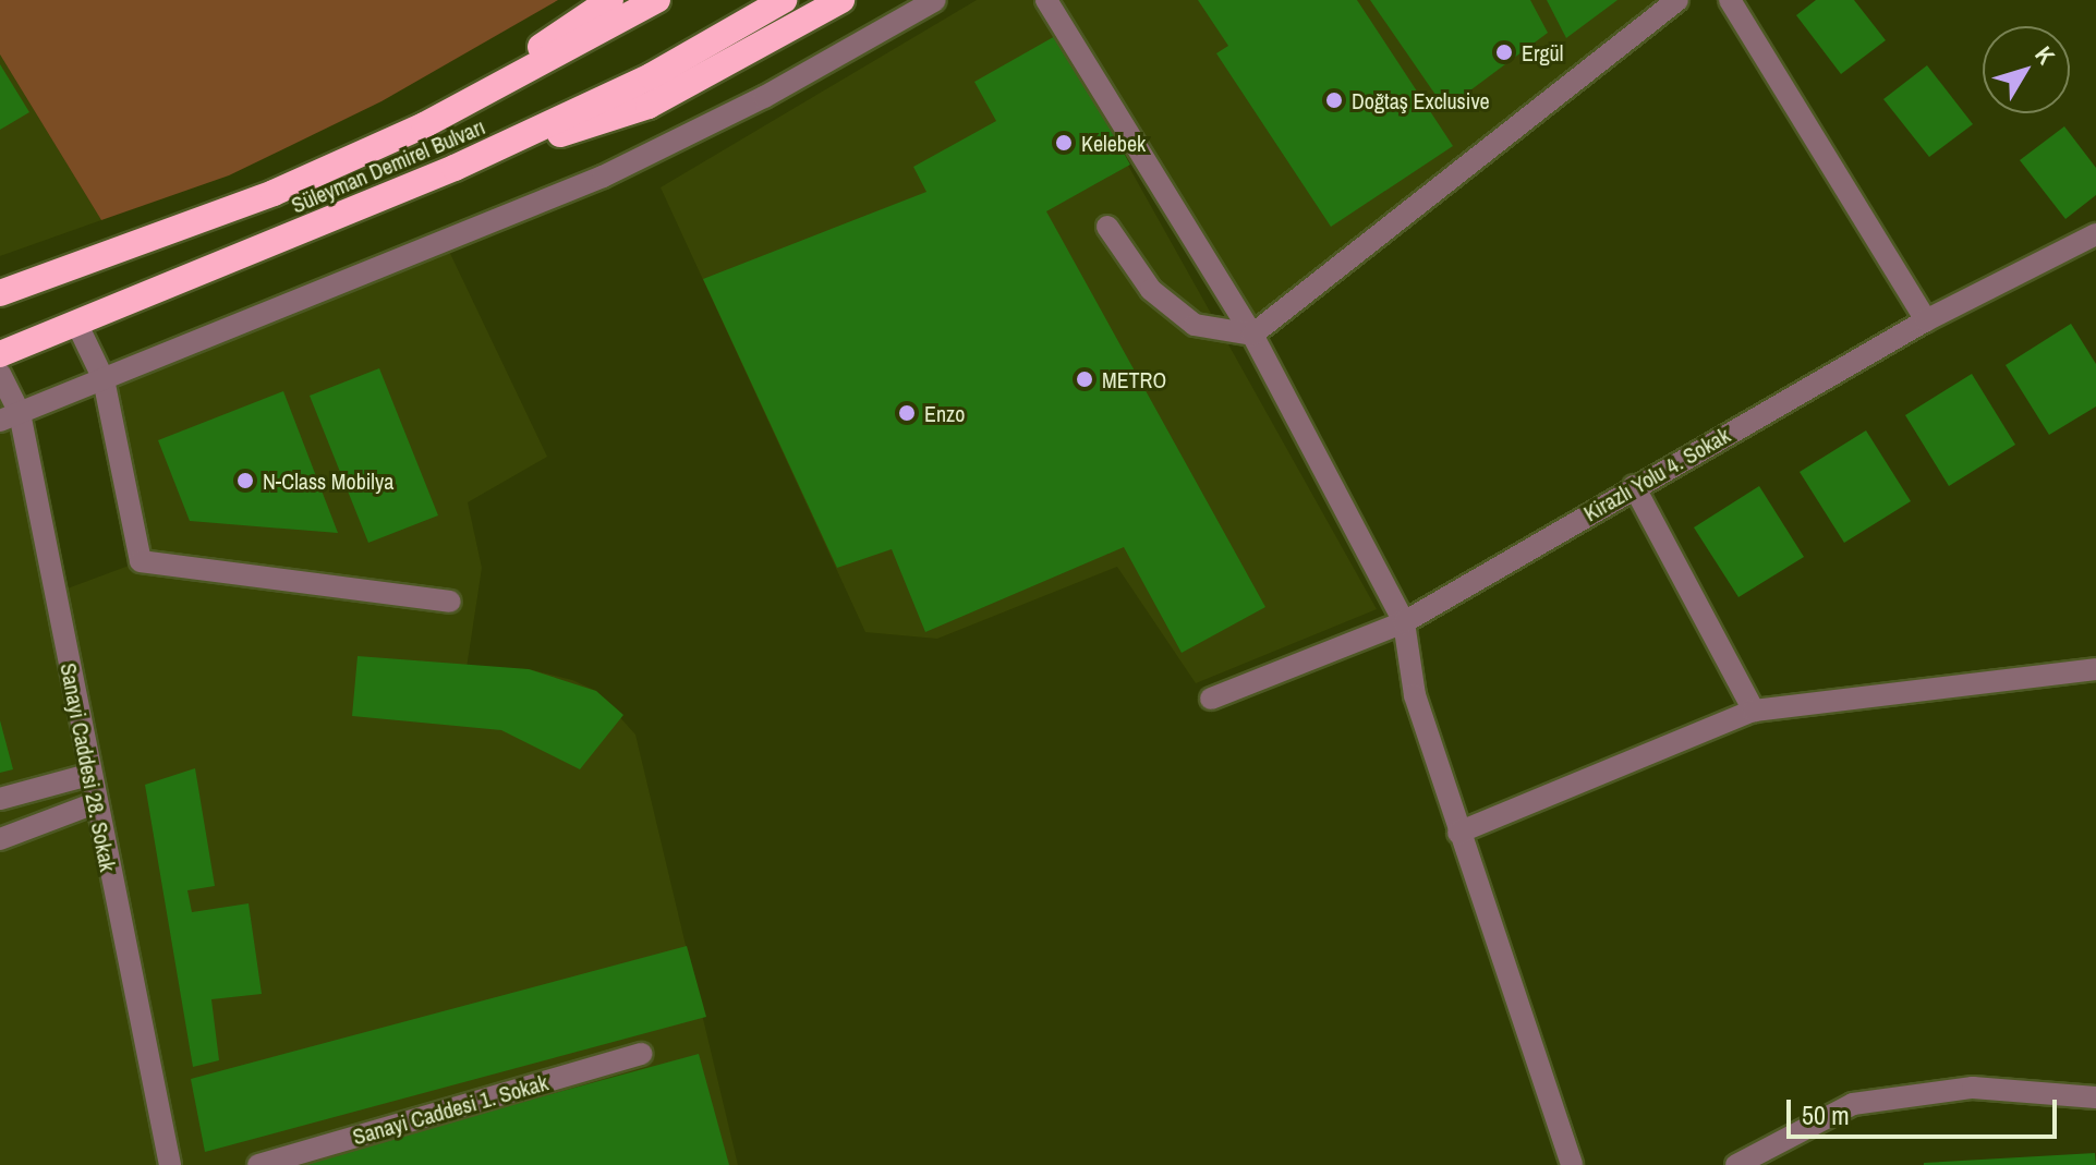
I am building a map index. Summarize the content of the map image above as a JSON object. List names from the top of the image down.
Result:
{
  "streets": {
    "highway": ["Süleyman Demirel Bulvarı"],
    "street": ["Kirazlı Yolu 4. Sokak", "Sanayi Caddesi 28. Sokak", "Sanayi Caddesi 1. Sokak"]
  },
  "places": [
    "Ergül",
    "Doğtaş Exclusive",
    "Kelebek",
    "METRO",
    "Enzo",
    "N-Class Mobilya"
  ],
  "scale_bar": "50 m",
  "north": "top right"
}
